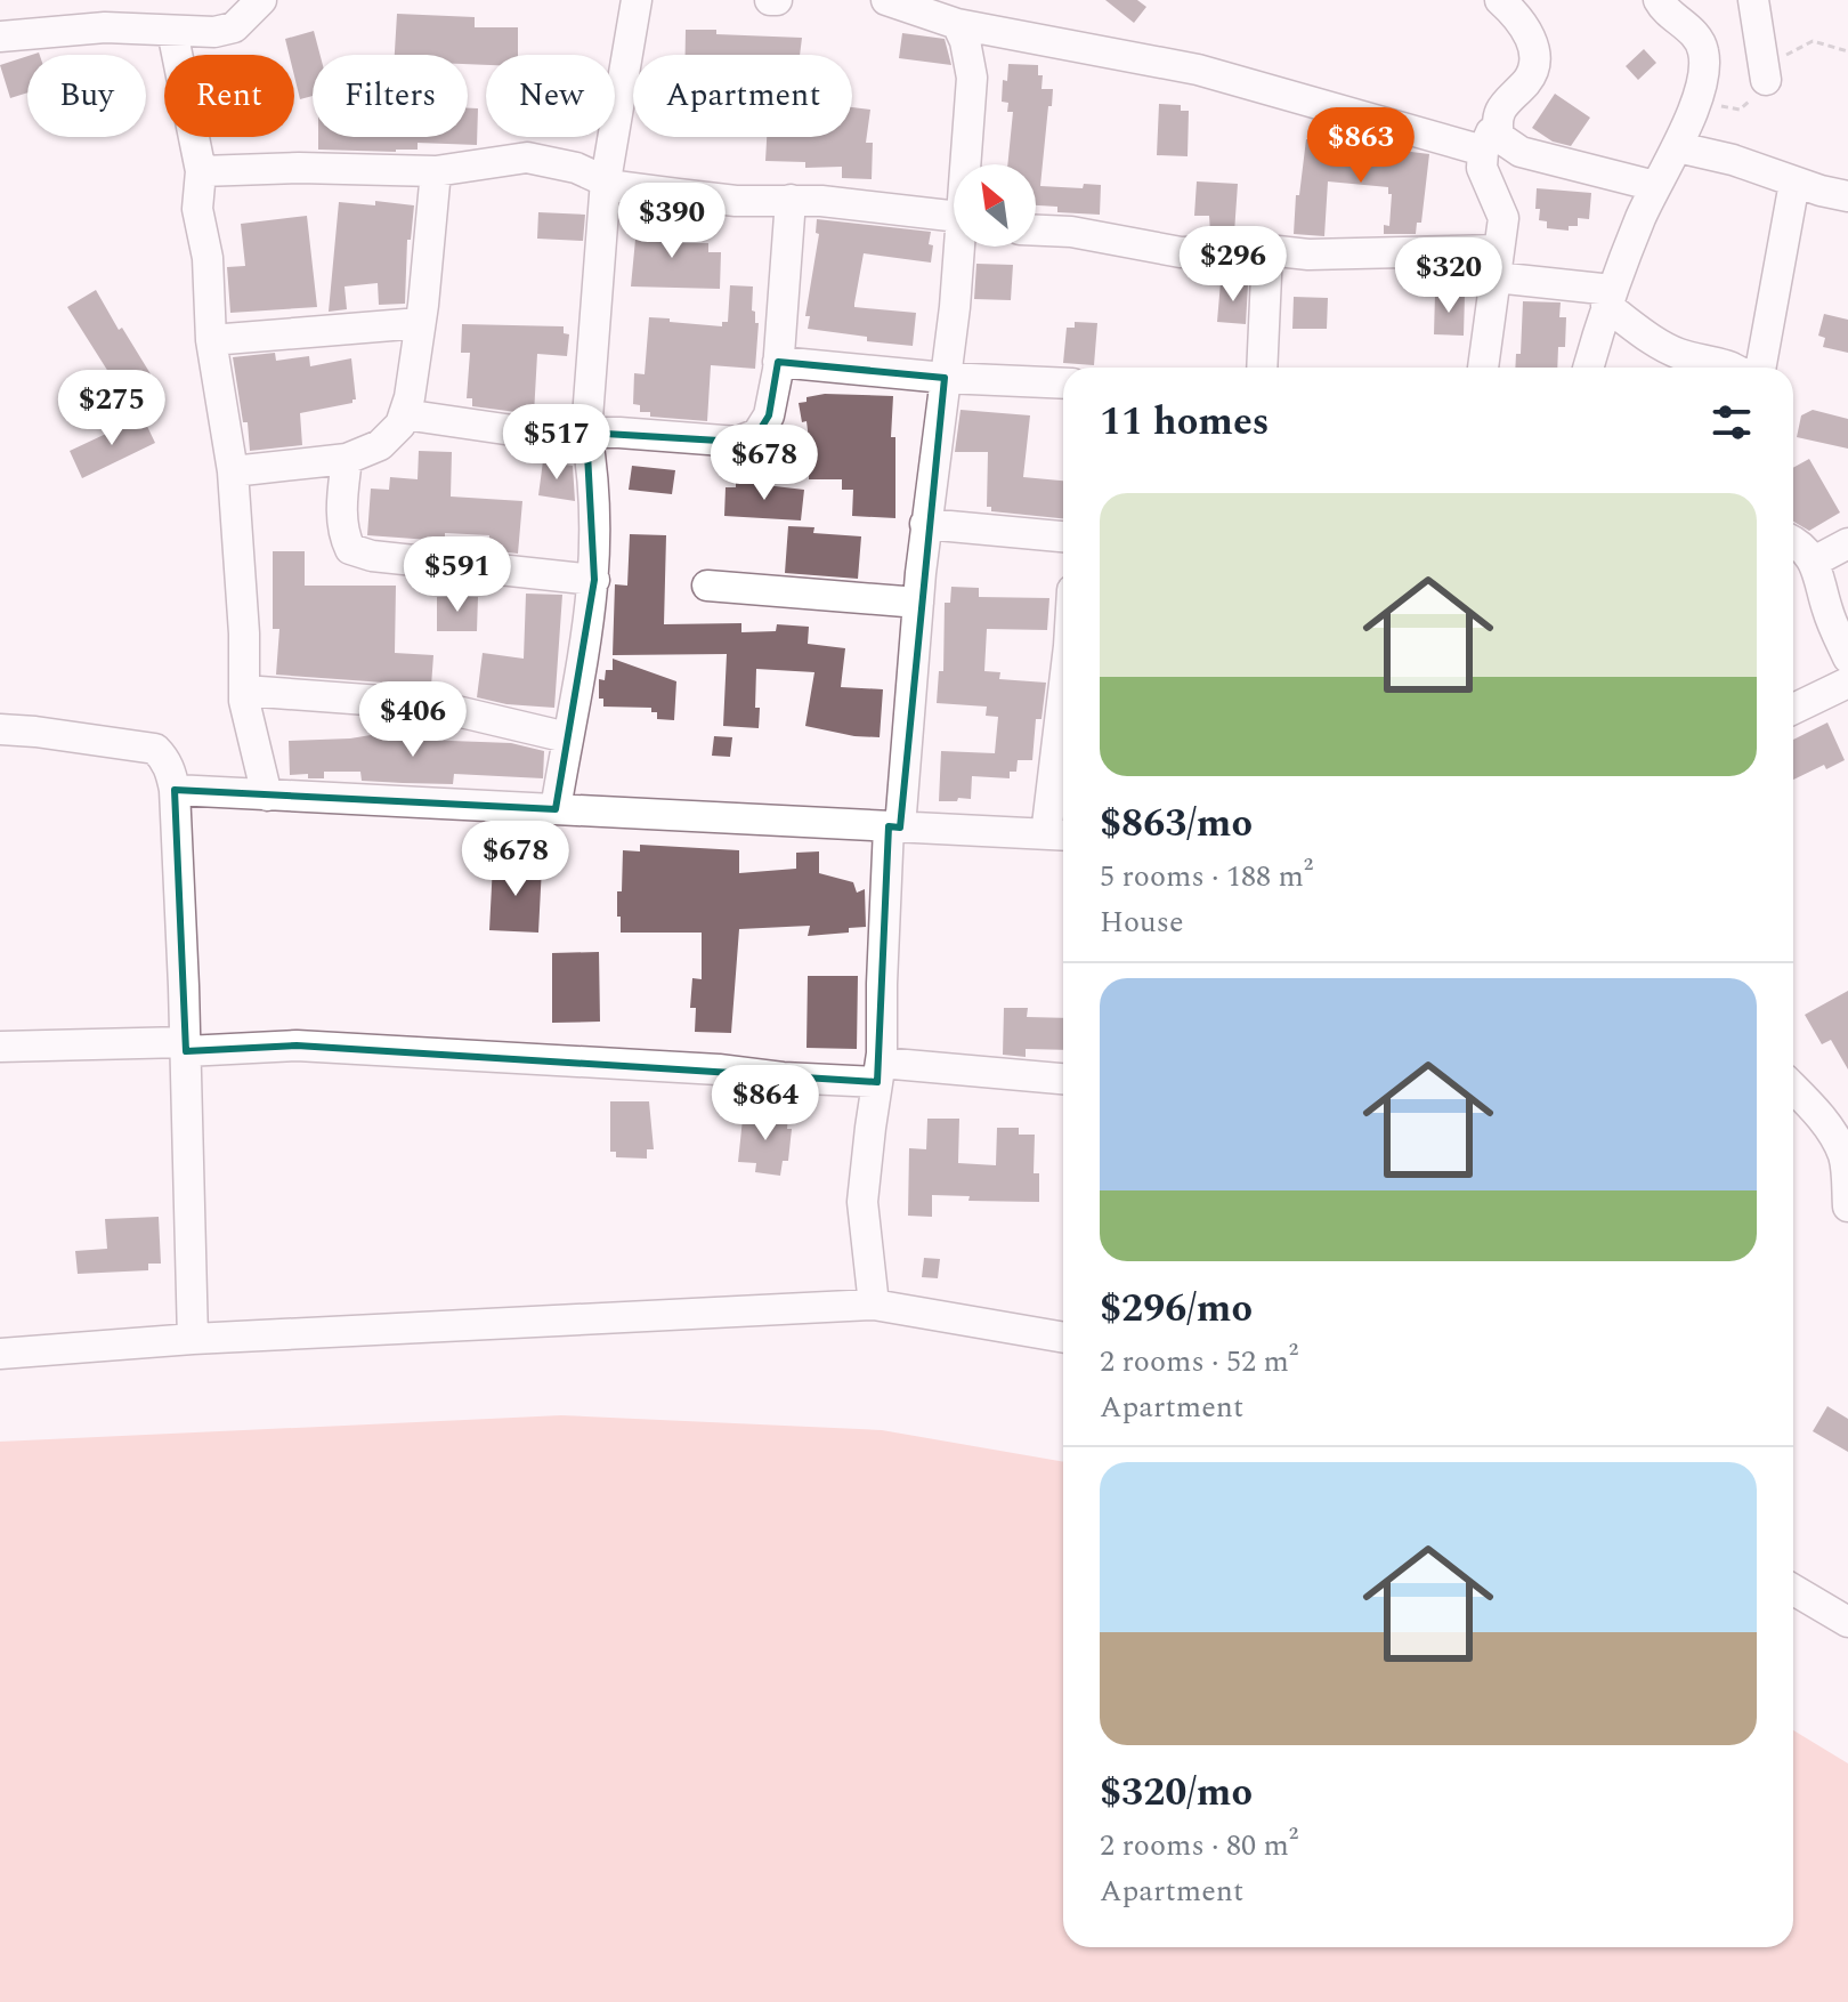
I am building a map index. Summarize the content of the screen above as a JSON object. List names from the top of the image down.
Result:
{
  "north": "top left",
  "page": {
    "chip": [
      "Buy",
      "Rent",
      "Filters",
      "New",
      "Apartment"
    ],
    "price": [
      "$863",
      "$390",
      "$296",
      "$320",
      "$275",
      "$517",
      "$678",
      "$591",
      "$406",
      "$678",
      "$864"
    ],
    "heading": "11 homes",
    "list": [
      {
        "name": "$863/mo",
        "note": "5 rooms · 188 m² · House"
      },
      {
        "name": "$296/mo",
        "note": "2 rooms · 52 m² · Apartment"
      },
      {
        "name": "$320/mo",
        "note": "2 rooms · 80 m² · Apartment"
      }
    ]
  }
}
